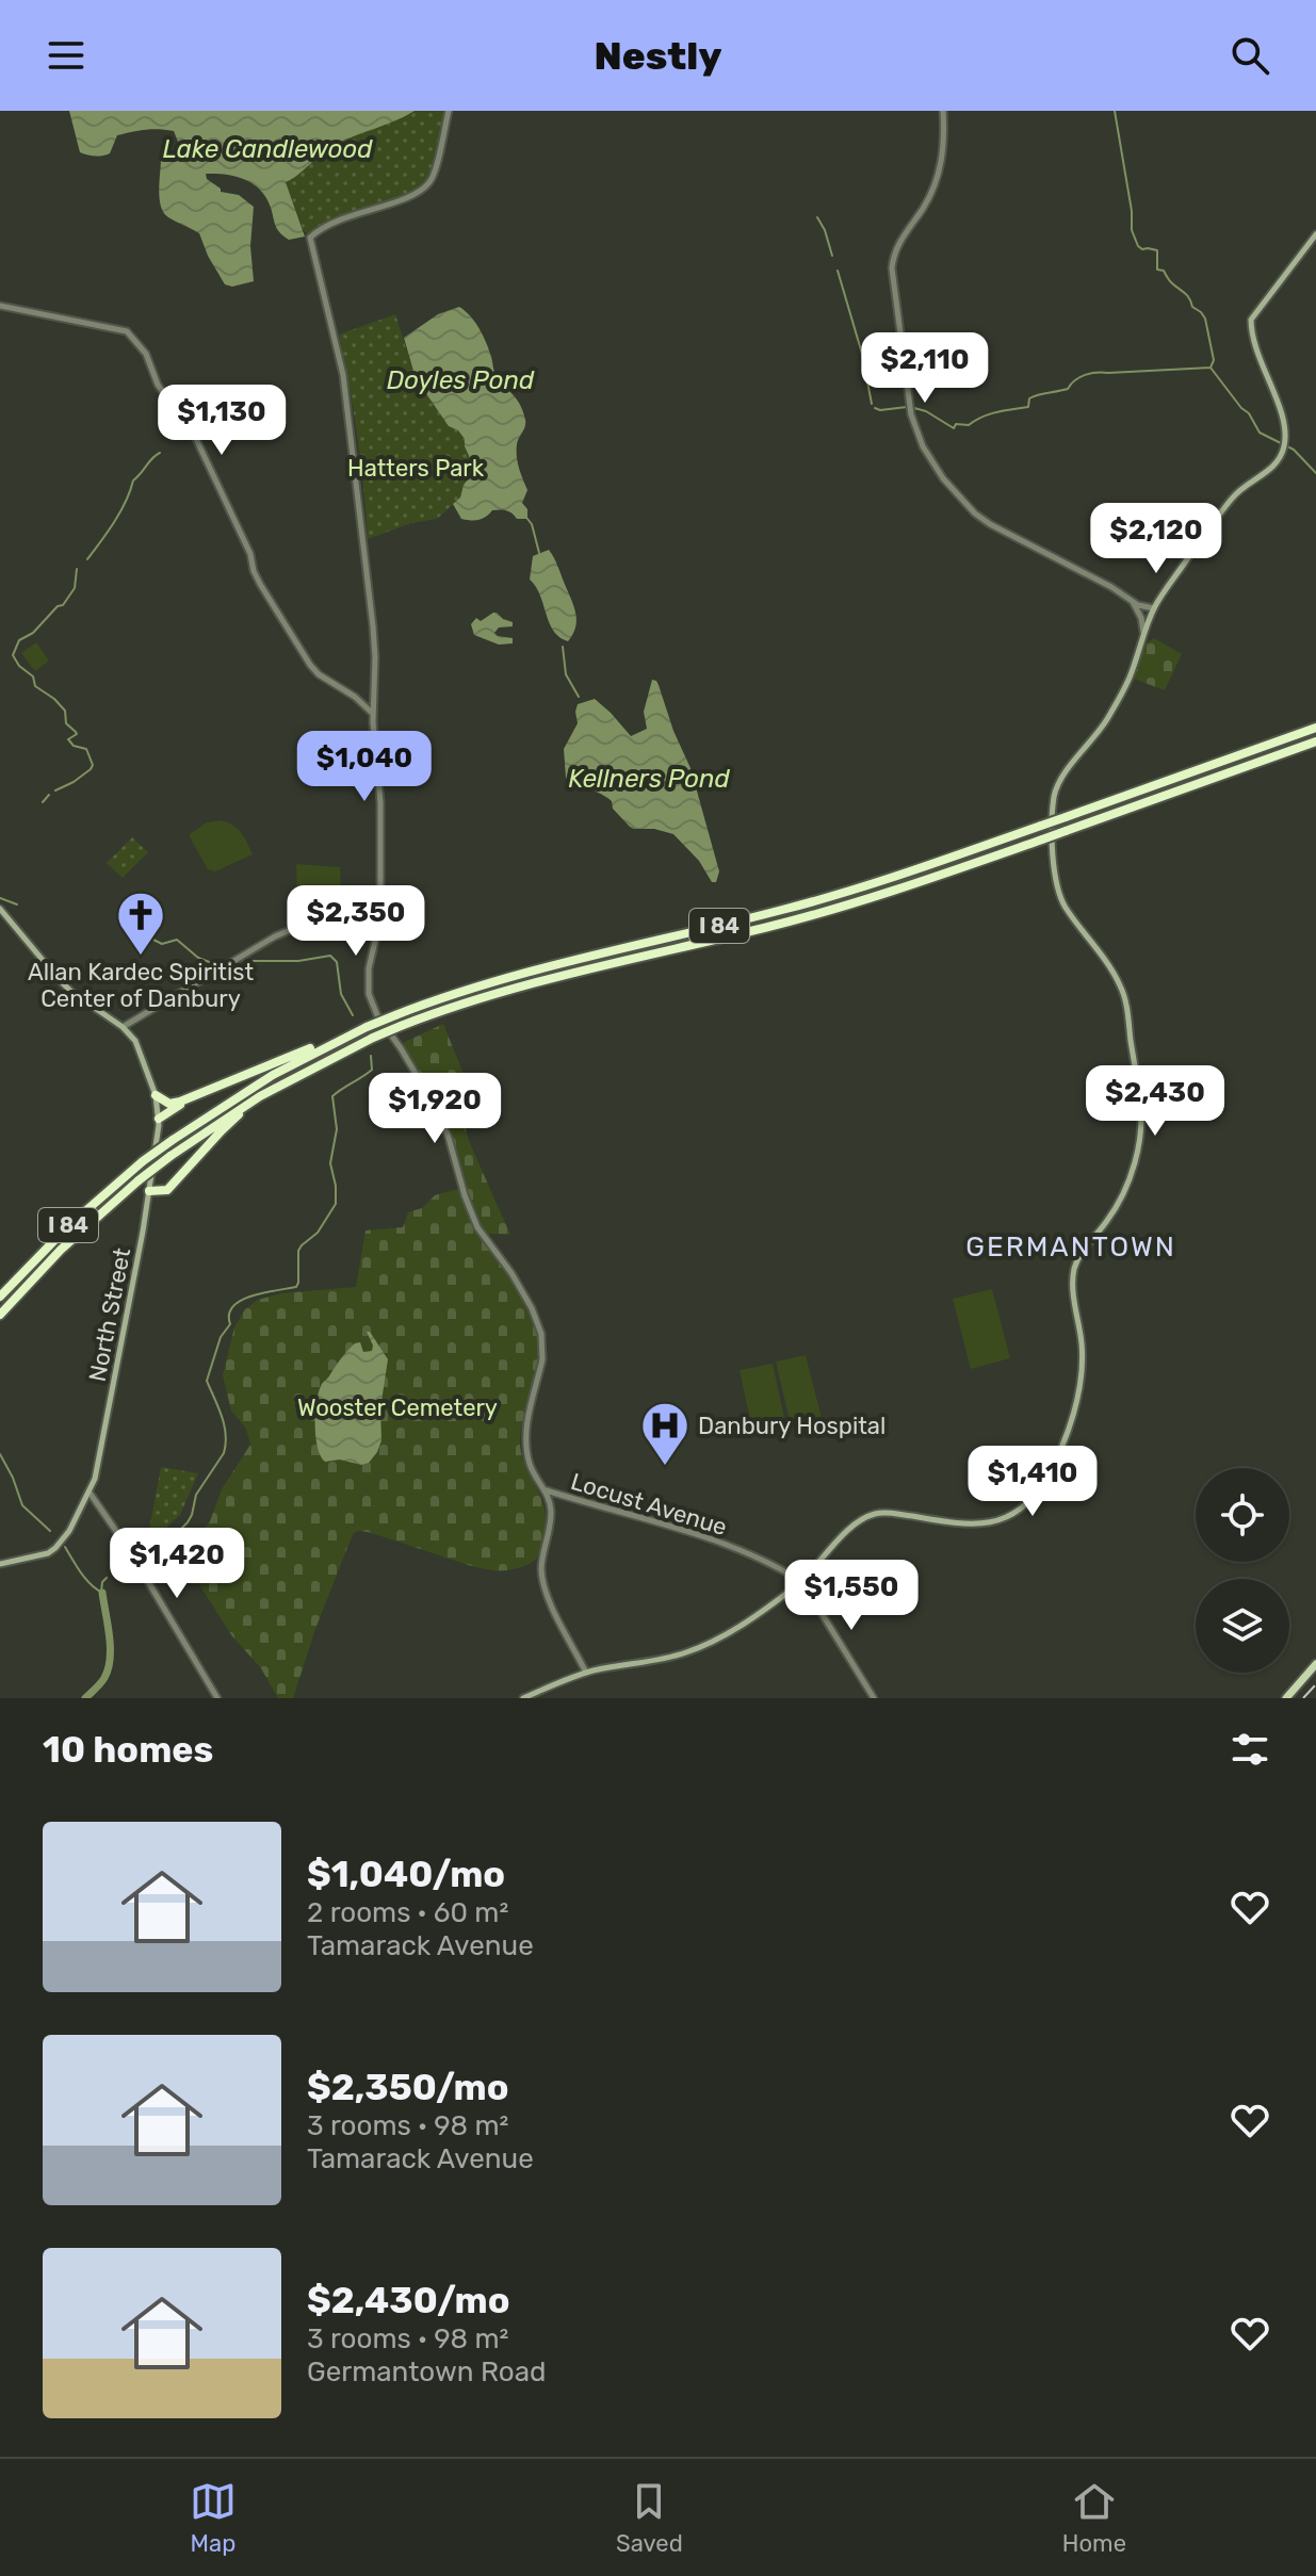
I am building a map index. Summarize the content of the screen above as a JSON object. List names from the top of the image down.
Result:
{
  "streets": {
    "highway": ["I 84"],
    "main road": ["North Street"],
    "street": ["Locust Avenue"]
  },
  "districts": ["GERMANTOWN"],
  "water": ["Lake Candlewood", "Doyles Pond", "Kellners Pond"],
  "parks": ["Hatters Park", "Wooster Cemetery"],
  "places": {
    "church": ["Allan Kardec Spiritist Center of Danbury"],
    "hospital": ["Danbury Hospital"]
  },
  "page": {
    "header": "Nestly",
    "price": [
      "$2,110",
      "$1,130",
      "$2,120",
      "$1,040",
      "$2,350",
      "$2,430",
      "$1,920",
      "$1,410",
      "$1,420",
      "$1,550"
    ],
    "heading": "10 homes",
    "list": [
      {
        "name": "$1,040/mo",
        "note": "2 rooms · 60 m² · Tamarack Avenue"
      },
      {
        "name": "$2,350/mo",
        "note": "3 rooms · 98 m² · Tamarack Avenue"
      },
      {
        "name": "$2,430/mo",
        "note": "3 rooms · 98 m² · Germantown Road"
      }
    ],
    "tabs": ["Map", "Saved", "Home"]
  }
}
